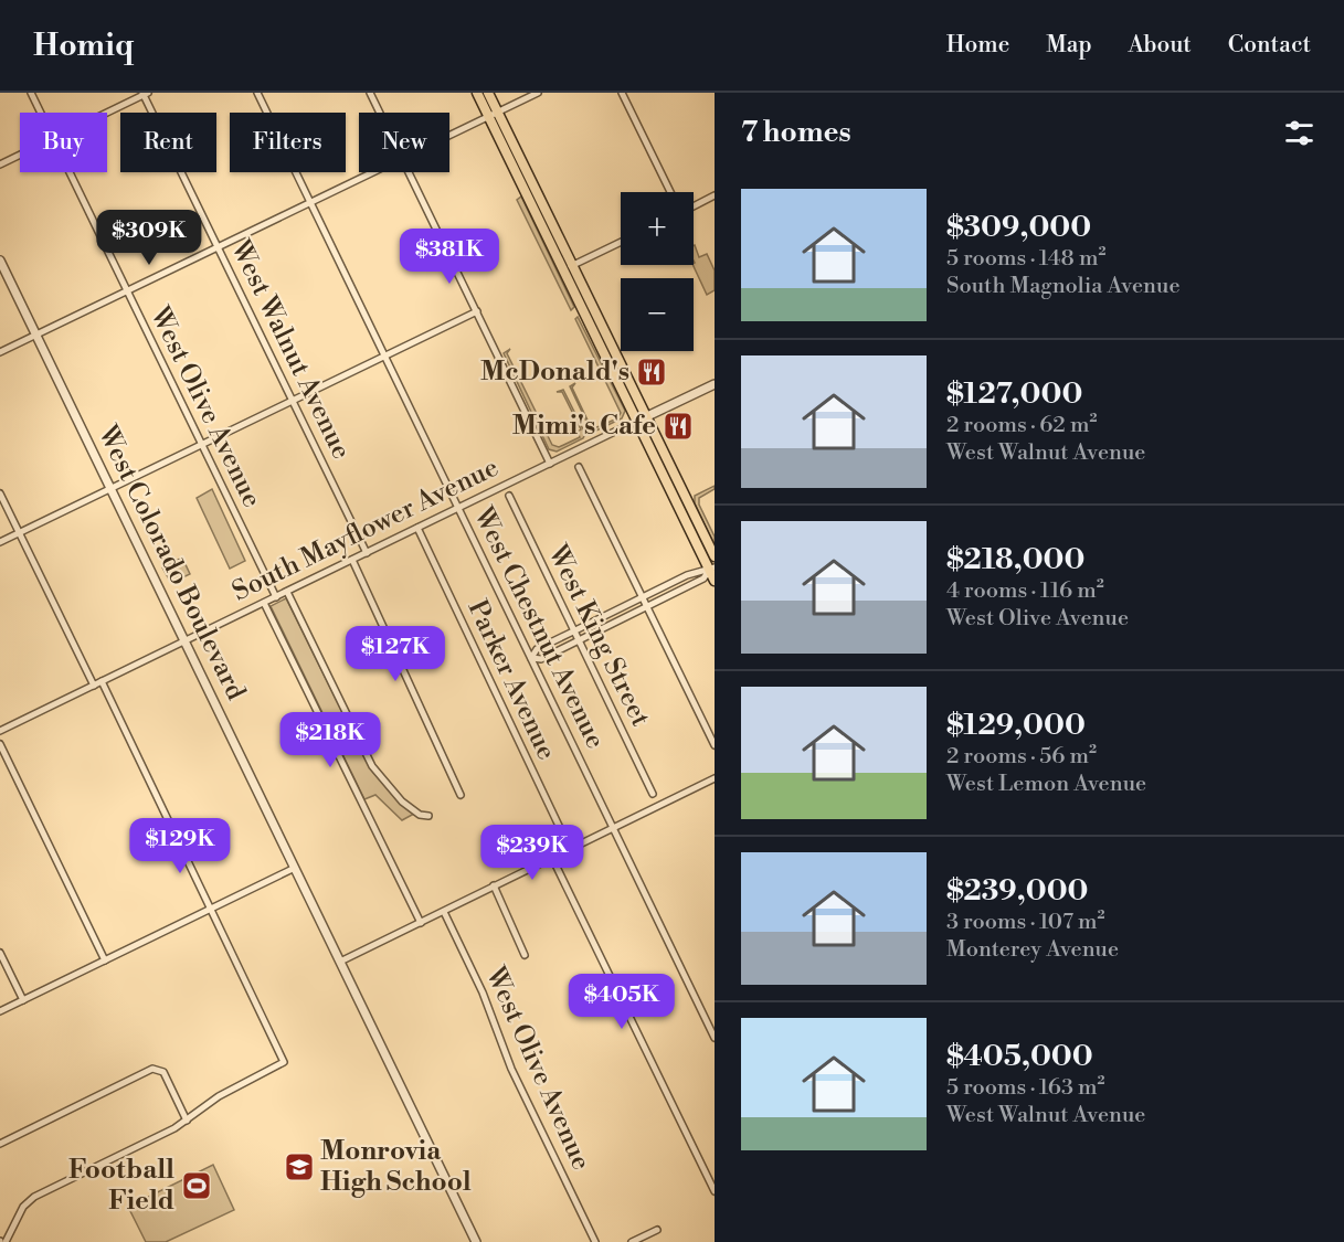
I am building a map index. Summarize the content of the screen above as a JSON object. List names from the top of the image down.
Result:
{
  "streets": {
    "street": [
      "West Walnut Avenue",
      "West Olive Avenue",
      "South Mayflower Avenue",
      "West Colorado Boulevard",
      "West Chestnut Avenue",
      "West King Street",
      "Parker Avenue"
    ]
  },
  "crossings": [
    ["West Walnut Avenue", "South Mayflower Avenue"],
    ["West Olive Avenue", "South Mayflower Avenue"],
    ["South Mayflower Avenue", "West Colorado Boulevard"],
    ["South Mayflower Avenue", "West Chestnut Avenue"],
    ["South Mayflower Avenue", "Parker Avenue"]
  ],
  "places": {
    "restaurant": ["McDonald's", "Mimi's Cafe"],
    "school or university": ["Monrovia High School"],
    "sports": ["Football Field"]
  },
  "page": {
    "header": "Homiq",
    "nav": [
      "Home",
      "Map",
      "About",
      "Contact"
    ],
    "heading": "7 homes",
    "chip": [
      "Buy",
      "Rent",
      "Filters",
      "New"
    ],
    "list": [
      {
        "name": "$309,000",
        "note": "5 rooms · 148 m² · South Magnolia Avenue"
      },
      {
        "name": "$127,000",
        "note": "2 rooms · 62 m² · West Walnut Avenue"
      },
      {
        "name": "$218,000",
        "note": "4 rooms · 116 m² · West Olive Avenue"
      },
      {
        "name": "$129,000",
        "note": "2 rooms · 56 m² · West Lemon Avenue"
      },
      {
        "name": "$239,000",
        "note": "3 rooms · 107 m² · Monterey Avenue"
      },
      {
        "name": "$405,000",
        "note": "5 rooms · 163 m² · West Walnut Avenue"
      }
    ],
    "map_buttons": ["+", "−"],
    "price": [
      "$309K",
      "$381K",
      "$127K",
      "$218K",
      "$129K",
      "$239K",
      "$405K"
    ]
  }
}
